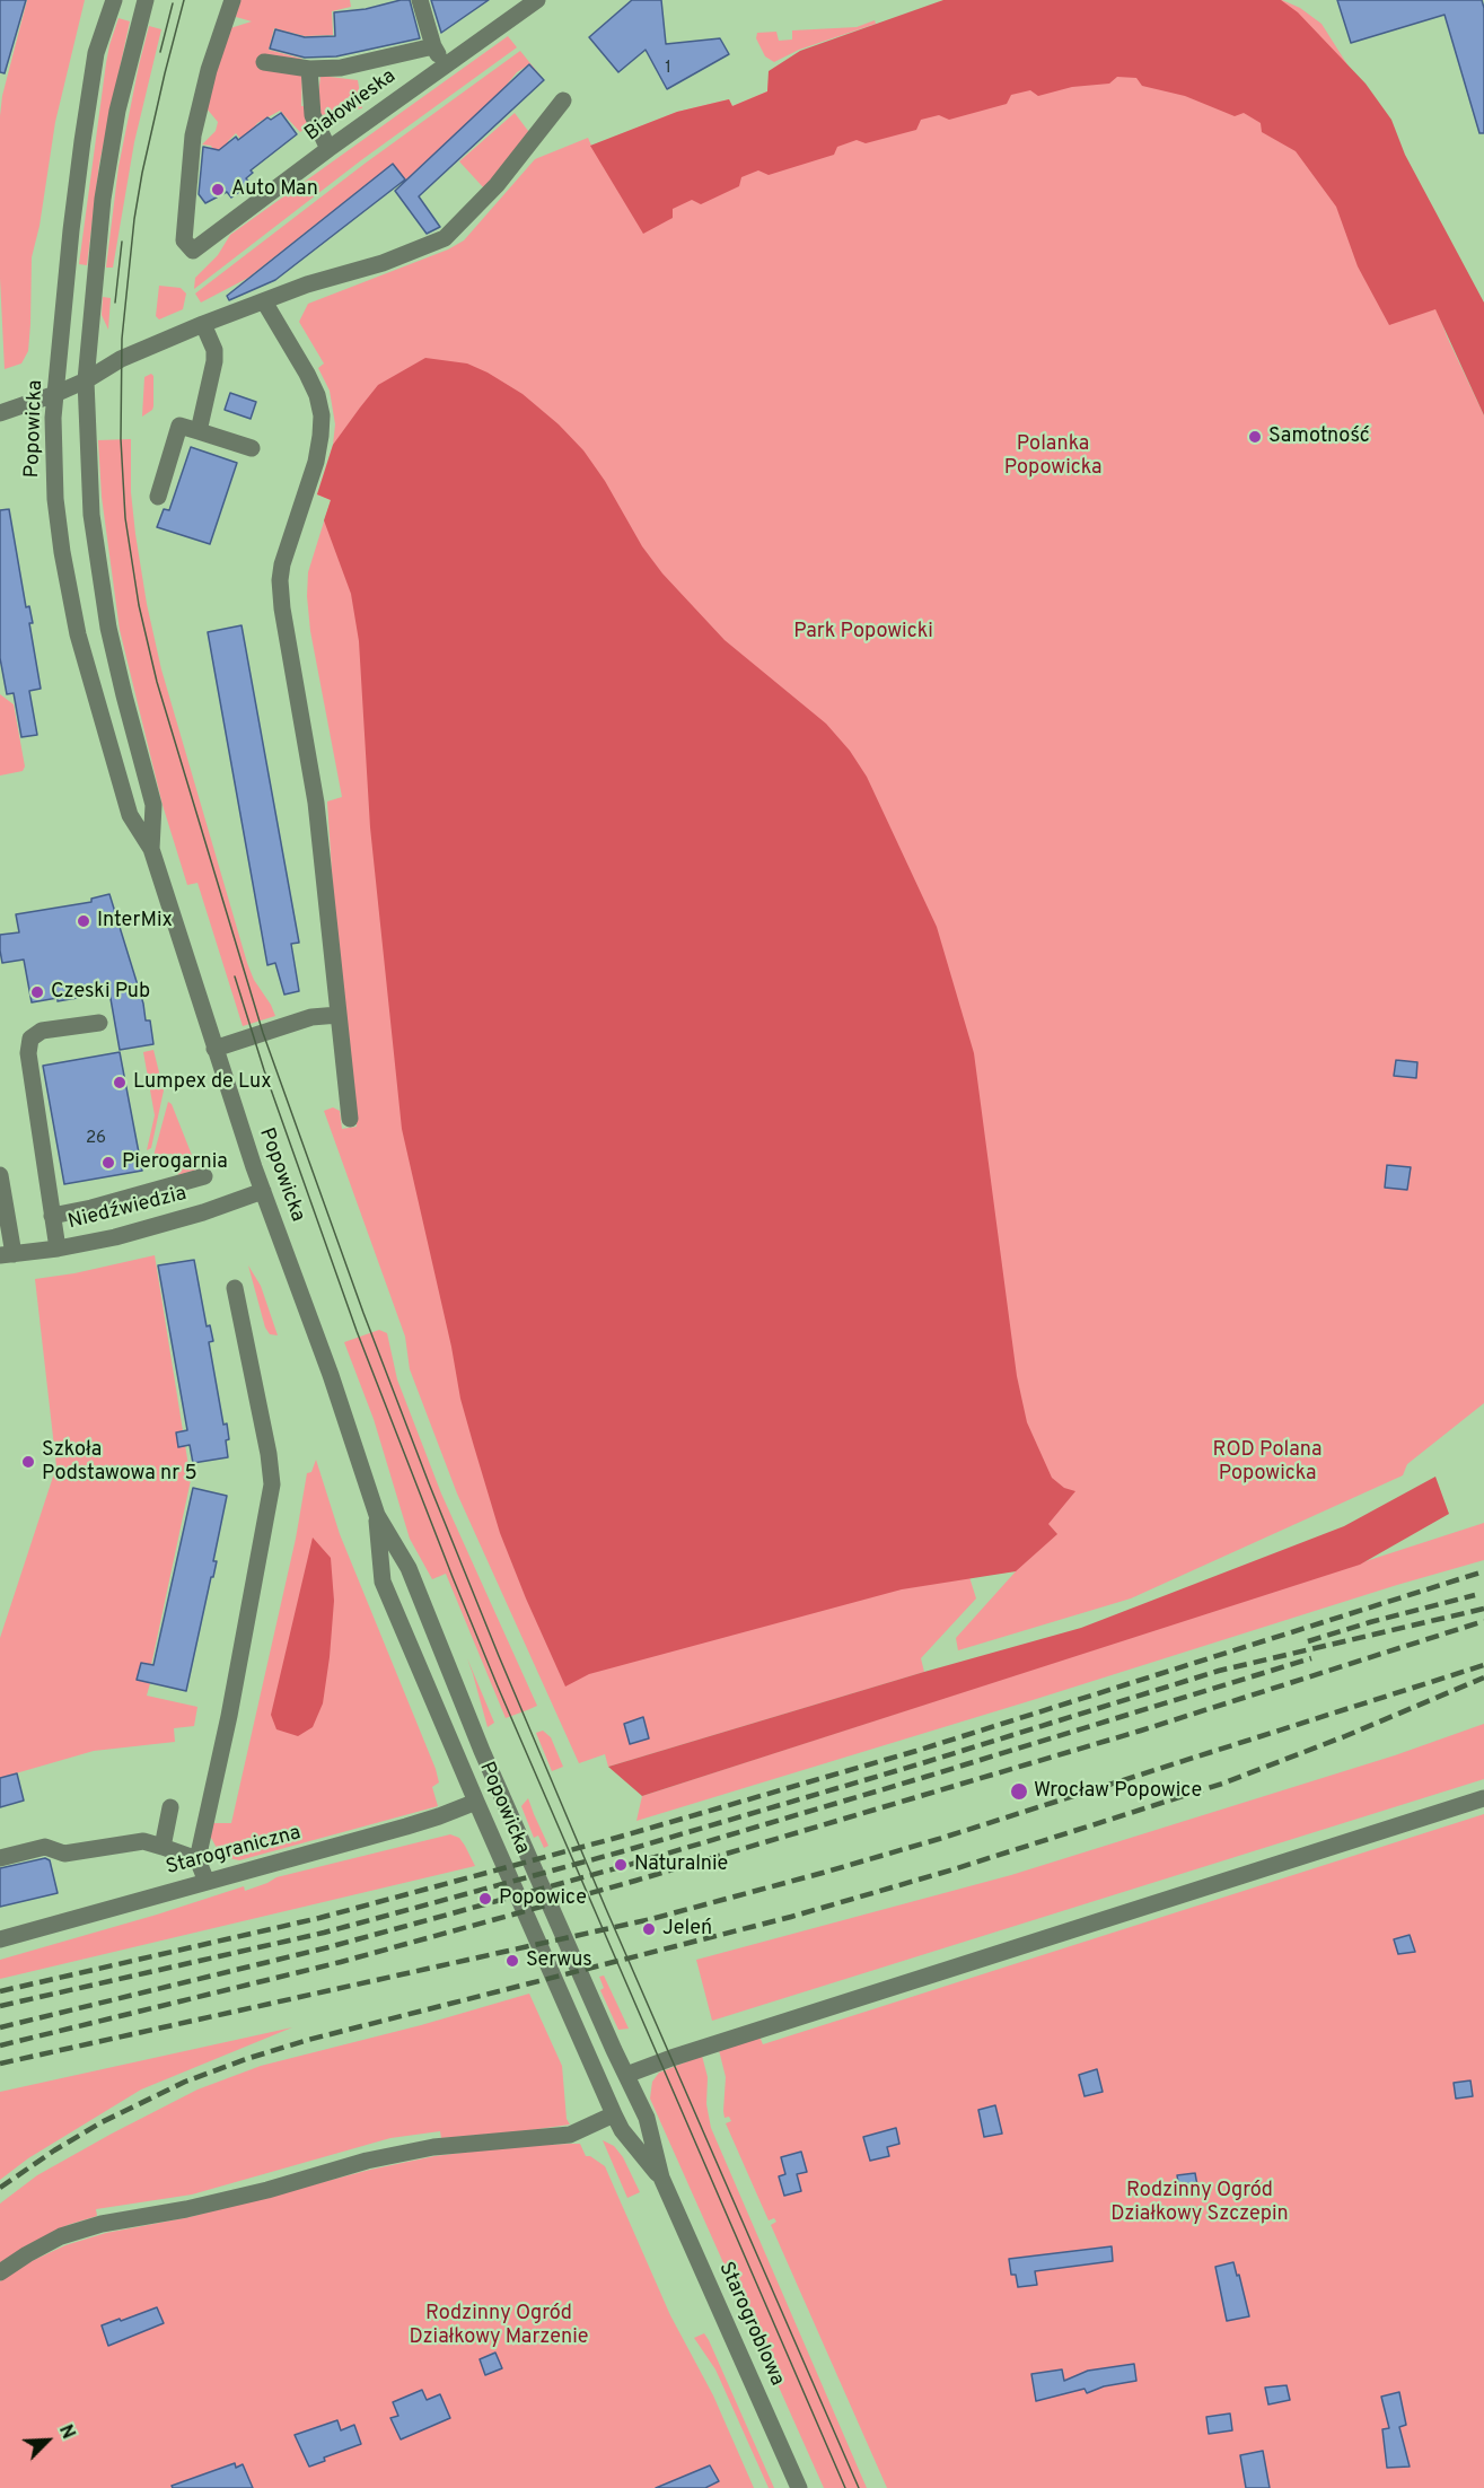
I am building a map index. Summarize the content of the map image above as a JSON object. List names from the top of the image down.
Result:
{
  "streets": {
    "street": [
      "Białowieska",
      "Popowicka",
      "Niedźwiedzia",
      "Starograniczna",
      "Starogroblowa"
    ]
  },
  "crossings": [
    ["Popowicka", "Niedźwiedzia"],
    ["Popowicka", "Starograniczna"],
    ["Popowicka", "Starogroblowa"]
  ],
  "parks": [
    "Polanka Popowicka",
    "Park Popowicki",
    "ROD Polana Popowicka",
    "Rodzinny Ogród Działkowy Szczepin",
    "Rodzinny Ogród Działkowy Marzenie"
  ],
  "places": [
    "Auto Man",
    "Samotność",
    "InterMix",
    "Czeski Pub",
    "Lumpex de Lux",
    "Pierogarnia",
    "Szkoła Podstawowa nr 5",
    "Wrocław Popowice",
    "Naturalnie",
    "Popowice",
    "Jeleń",
    "Serwus"
  ],
  "house_numbers": ["1", "26"],
  "north": "top right"
}
